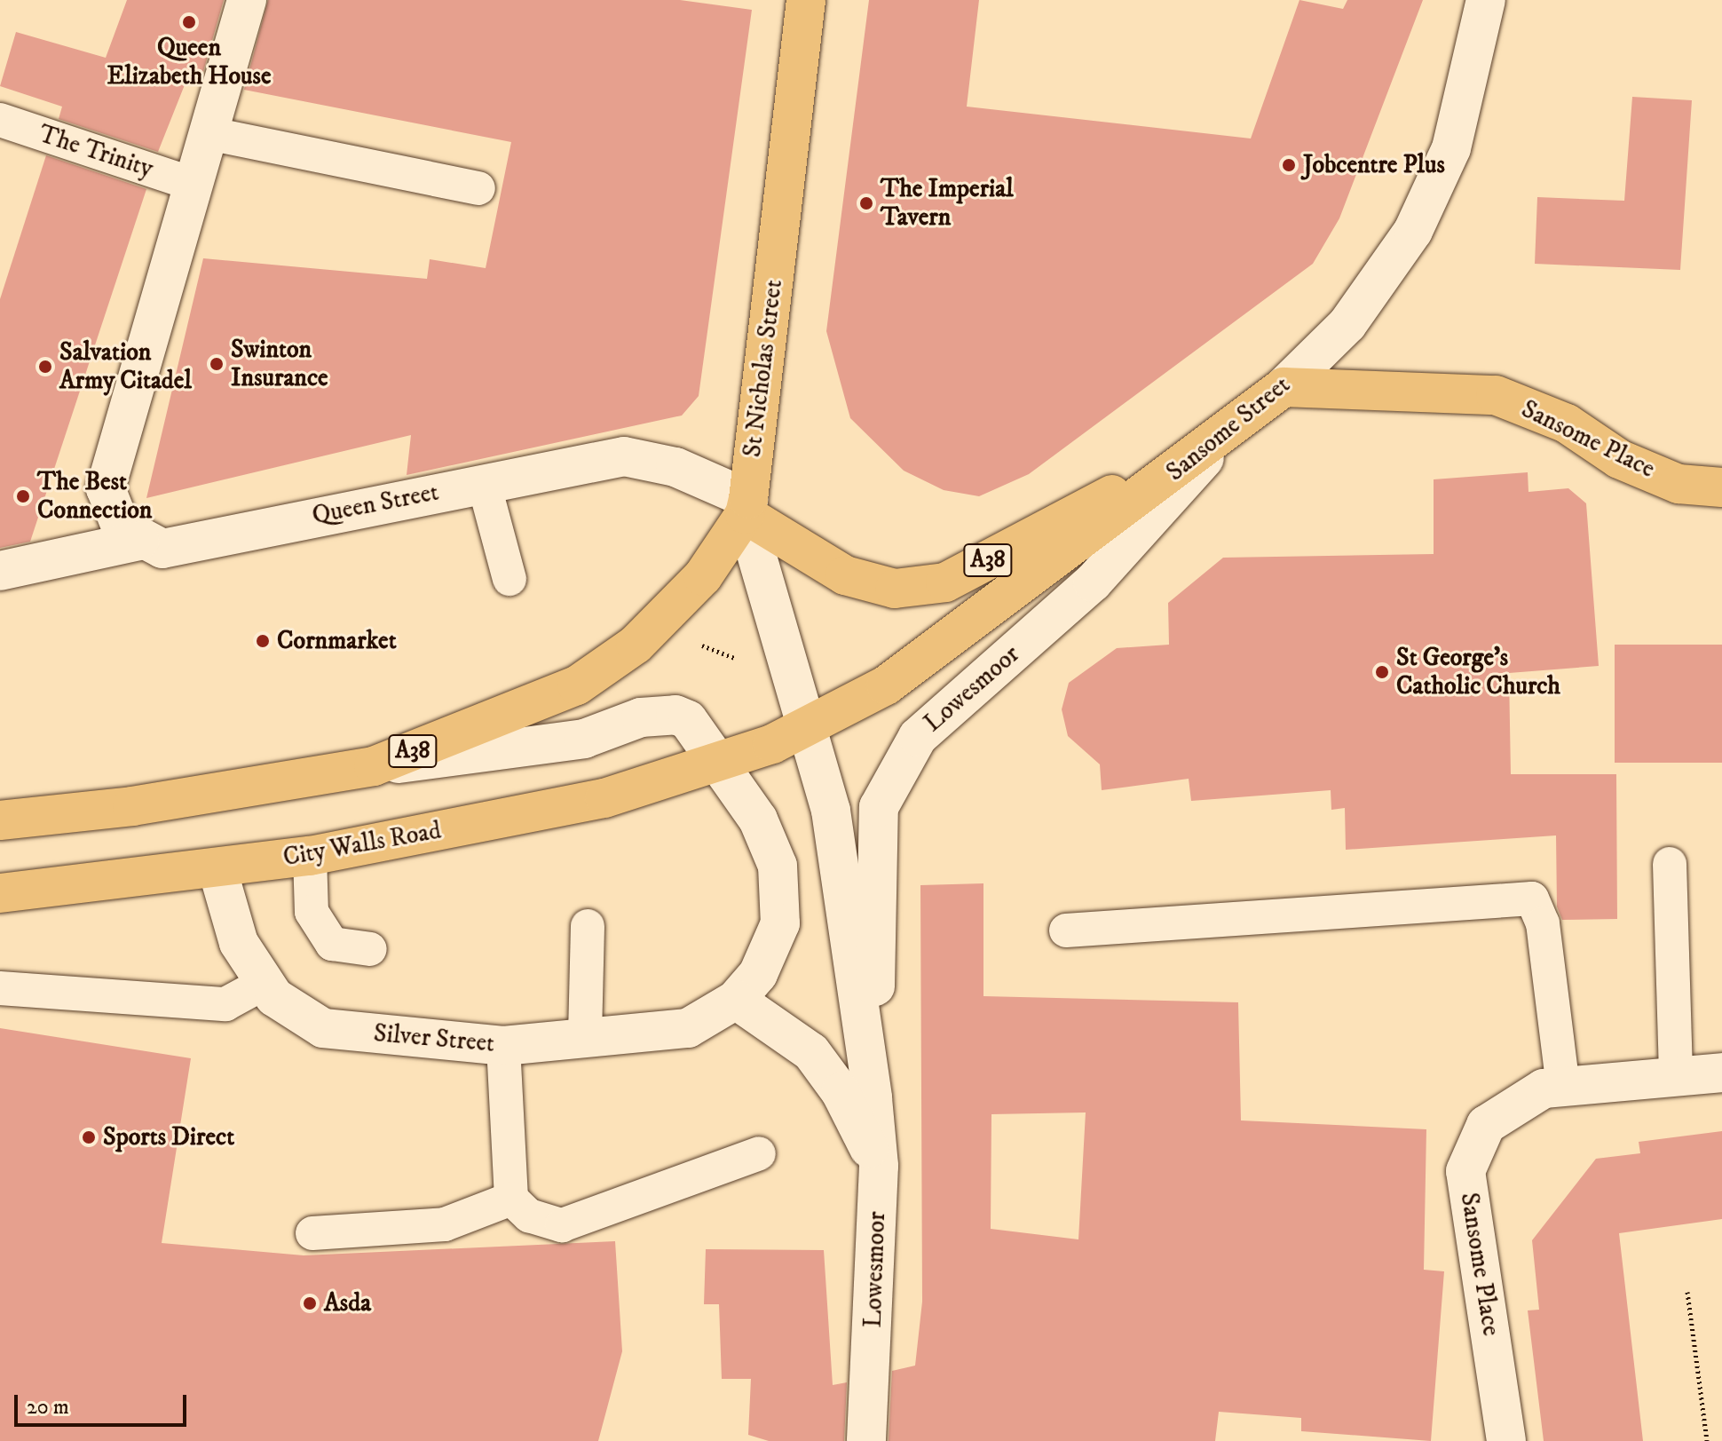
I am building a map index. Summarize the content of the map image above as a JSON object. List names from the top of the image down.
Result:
{
  "streets": {
    "main road": [
      "St Nicholas Street",
      "Sansome Street",
      "Sansome Place",
      "A38",
      "City Walls Road"
    ],
    "street": ["Queen Street", "Lowesmoor", "Silver Street"],
    "lane": ["The Trinity"]
  },
  "crossings": [
    ["St Nicholas Street", "Sansome Street"],
    ["St Nicholas Street", "Queen Street"],
    ["St Nicholas Street", "A38"],
    ["St Nicholas Street", "Lowesmoor"],
    ["St Nicholas Street", "City Walls Road"],
    ["Sansome Street", "Sansome Place"],
    ["Sansome Street", "A38"],
    ["Sansome Street", "Lowesmoor"],
    ["Sansome Street", "City Walls Road"],
    ["Queen Street", "A38"],
    ["A38", "Lowesmoor"],
    ["Lowesmoor", "City Walls Road"],
    ["City Walls Road", "Silver Street"]
  ],
  "places": [
    "Queen Elizabeth House",
    "Jobcentre Plus",
    "The Imperial Tavern",
    "Swinton Insurance",
    "Salvation Army Citadel",
    "The Best Connection",
    "Cornmarket",
    "St George's Catholic Church",
    "Sports Direct",
    "Asda"
  ],
  "scale_bar": "20 m"
}
